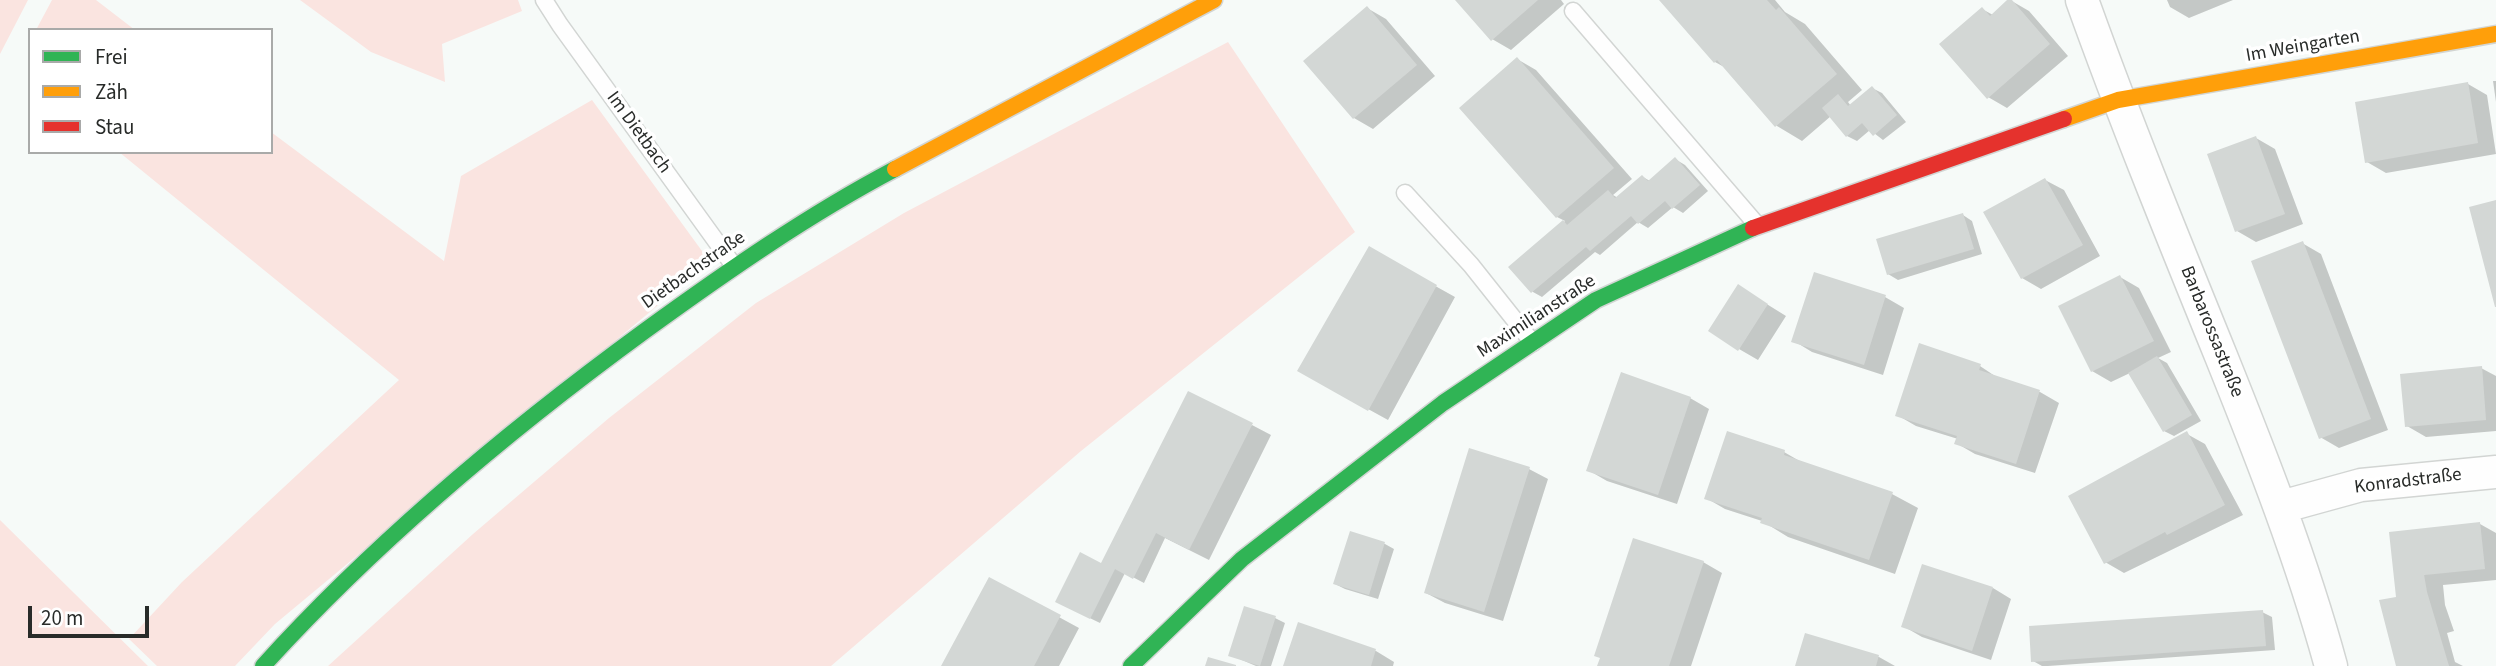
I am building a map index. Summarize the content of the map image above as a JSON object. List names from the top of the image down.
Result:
{
  "streets": {
    "street": [
      "Im Weingarten",
      "Dietbachstraße",
      "Maximilianstraße",
      "Barbarossastraße",
      "Konradstraße"
    ],
    "lane": ["Im Dietbach"]
  },
  "crossings": [
    ["Im Weingarten", "Maximilianstraße"],
    ["Im Weingarten", "Barbarossastraße"],
    ["Im Dietbach", "Dietbachstraße"],
    ["Maximilianstraße", "Barbarossastraße"],
    ["Barbarossastraße", "Konradstraße"]
  ],
  "legend": ["Frei", "Zäh", "Stau"],
  "scale_bar": "20 m"
}
